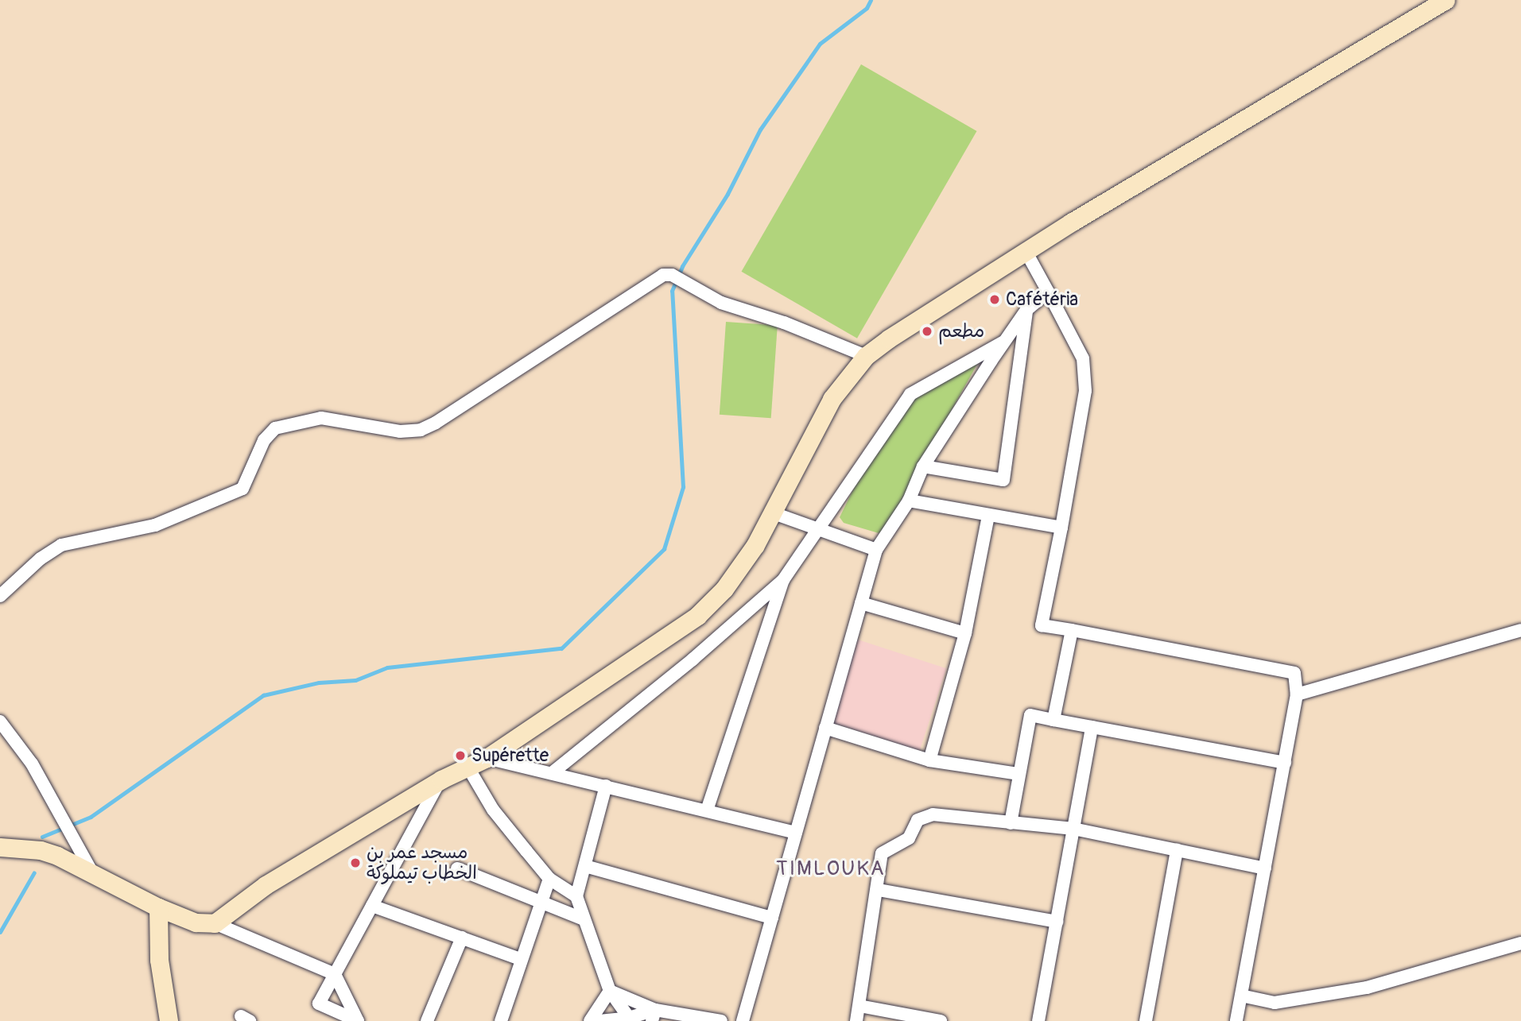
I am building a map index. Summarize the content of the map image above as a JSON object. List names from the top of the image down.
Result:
{
  "districts": ["TIMLOUKA"],
  "places": [
    "Cafétéria",
    "مطعم",
    "Supérette",
    "مسجد عمر بن الخطاب تيملوكة"
  ]
}
